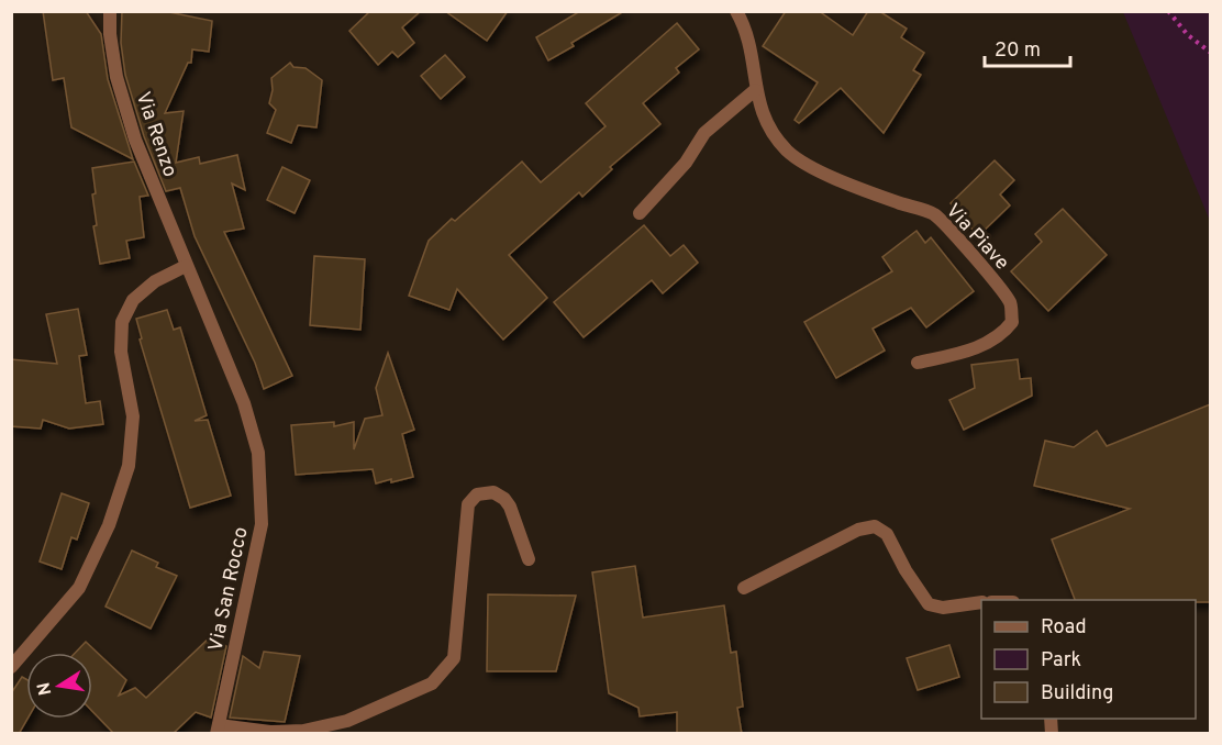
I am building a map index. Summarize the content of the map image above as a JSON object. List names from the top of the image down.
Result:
{
  "streets": {
    "street": ["Via Renzo", "Via Piave", "Via San Rocco"]
  },
  "crossings": [
    ["Via Renzo", "Via San Rocco"]
  ],
  "legend": ["Road", "Park", "Building"],
  "scale_bar": "20 m",
  "north": "left"
}
